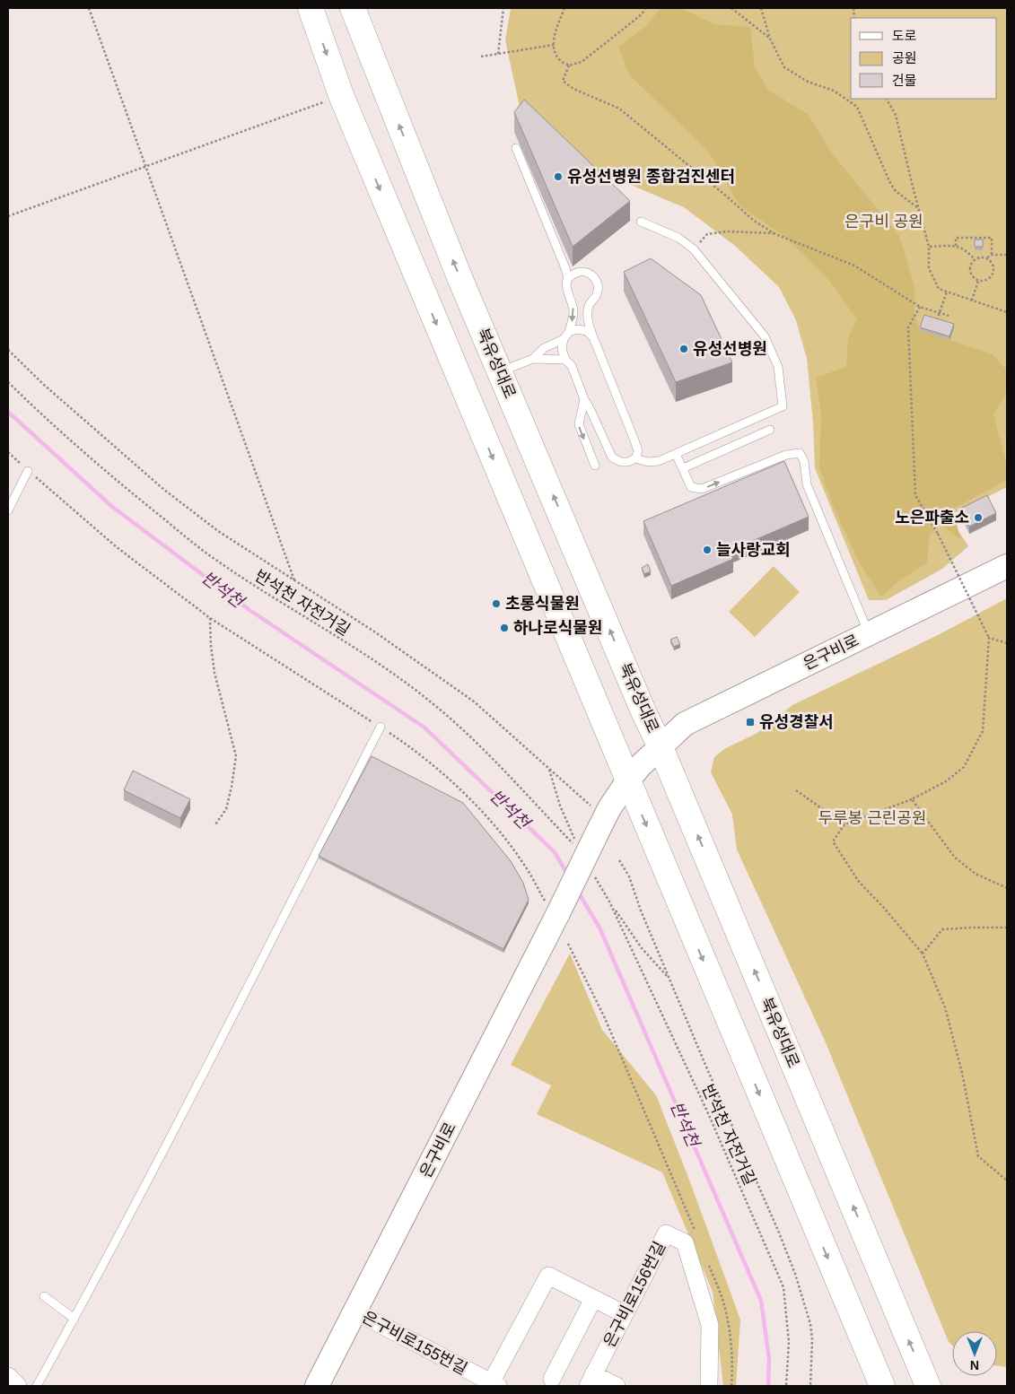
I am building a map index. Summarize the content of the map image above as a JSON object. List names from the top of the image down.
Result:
{
  "streets": {
    "main road": ["북유성대로"],
    "street": ["은구비로", "은구비로156번길", "은구비로155번길"],
    "path": ["반석천 자전거길"]
  },
  "crossings": [
    ["북유성대로", "은구비로"],
    ["은구비로", "은구비로155번길"]
  ],
  "water": ["반석천"],
  "parks": ["은구비 공원", "두루봉 근린공원"],
  "places": {
    "other": [
      "유성선병원 종합검진센터",
      "유성선병원",
      "노은파출소",
      "늘사랑교회",
      "초롱식물원",
      "하나로식물원"
    ],
    "transit": ["유성경찰서"]
  },
  "legend": ["도로", "공원", "건물"],
  "north": "bottom"
}
